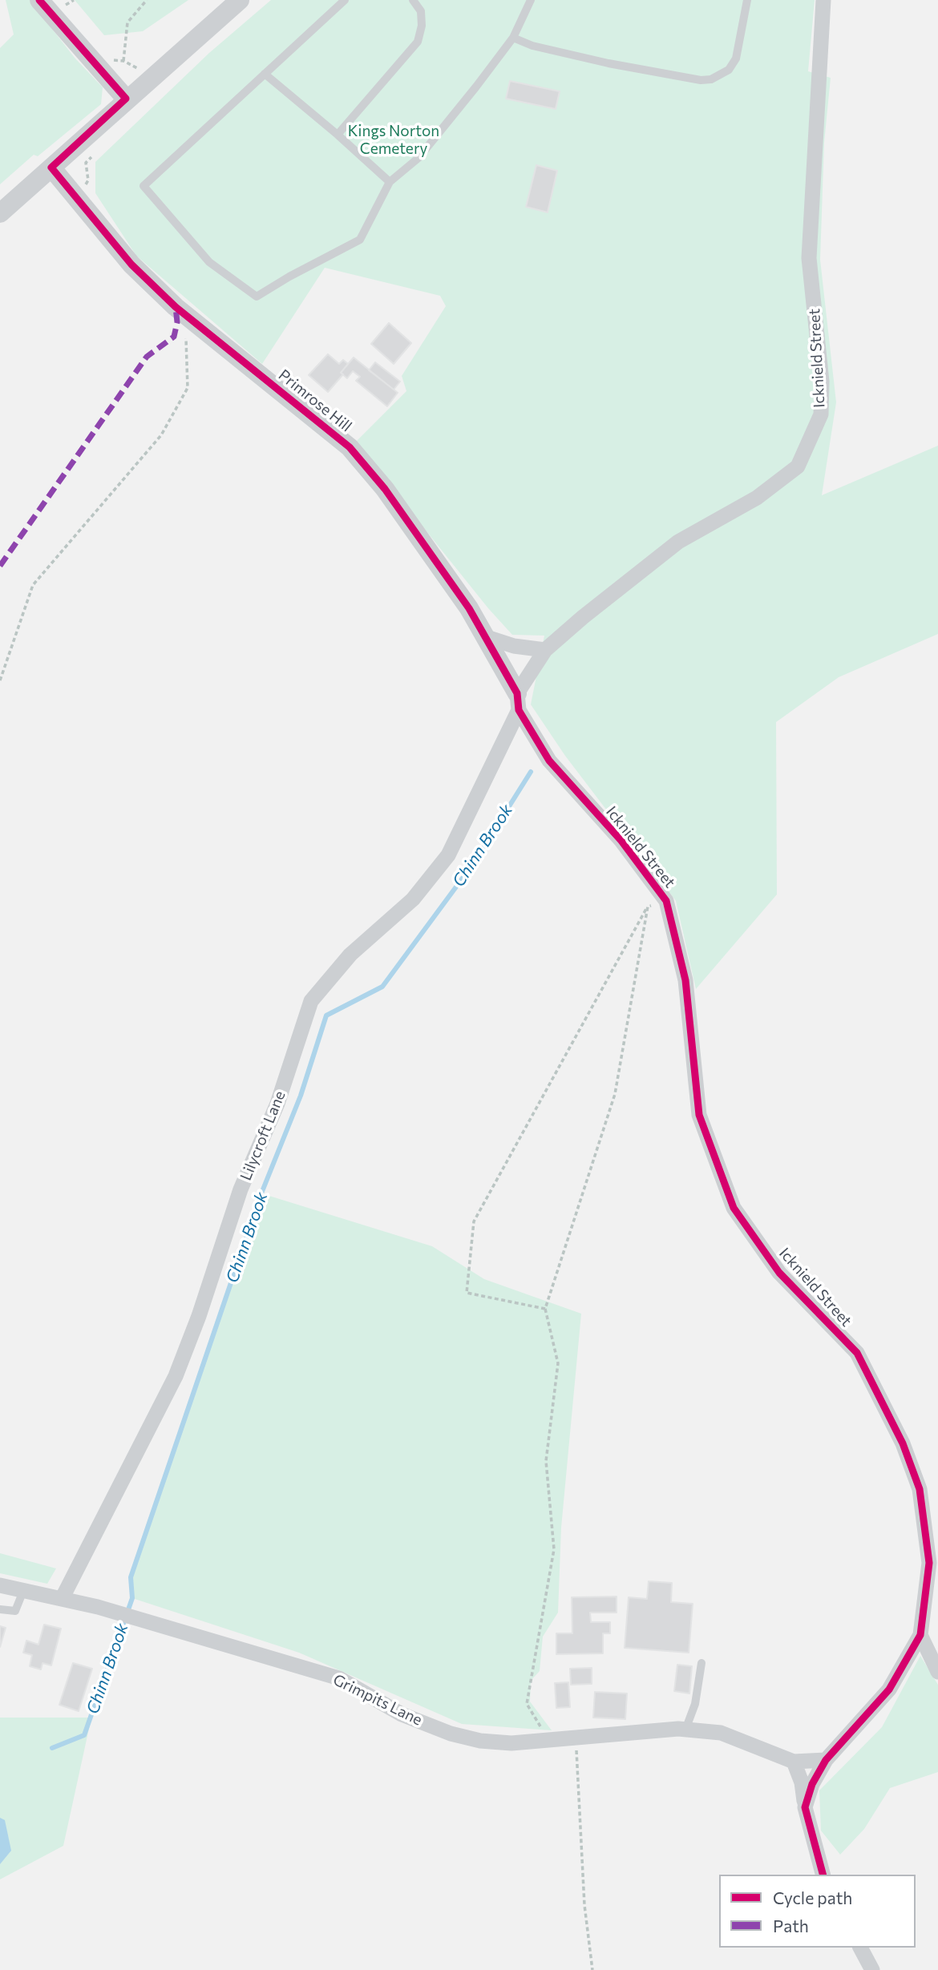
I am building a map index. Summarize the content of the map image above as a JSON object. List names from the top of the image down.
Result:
{
  "streets": {
    "street": [
      "Icknield Street",
      "Primrose Hill",
      "Lilycroft Lane",
      "Grimpits Lane"
    ]
  },
  "crossings": [
    ["Icknield Street", "Primrose Hill"],
    ["Icknield Street", "Lilycroft Lane"],
    ["Icknield Street", "Grimpits Lane"],
    ["Primrose Hill", "Lilycroft Lane"],
    ["Lilycroft Lane", "Grimpits Lane"]
  ],
  "water": ["Chinn Brook"],
  "parks": ["Kings Norton Cemetery"],
  "legend": ["Cycle path", "Path"]
}
